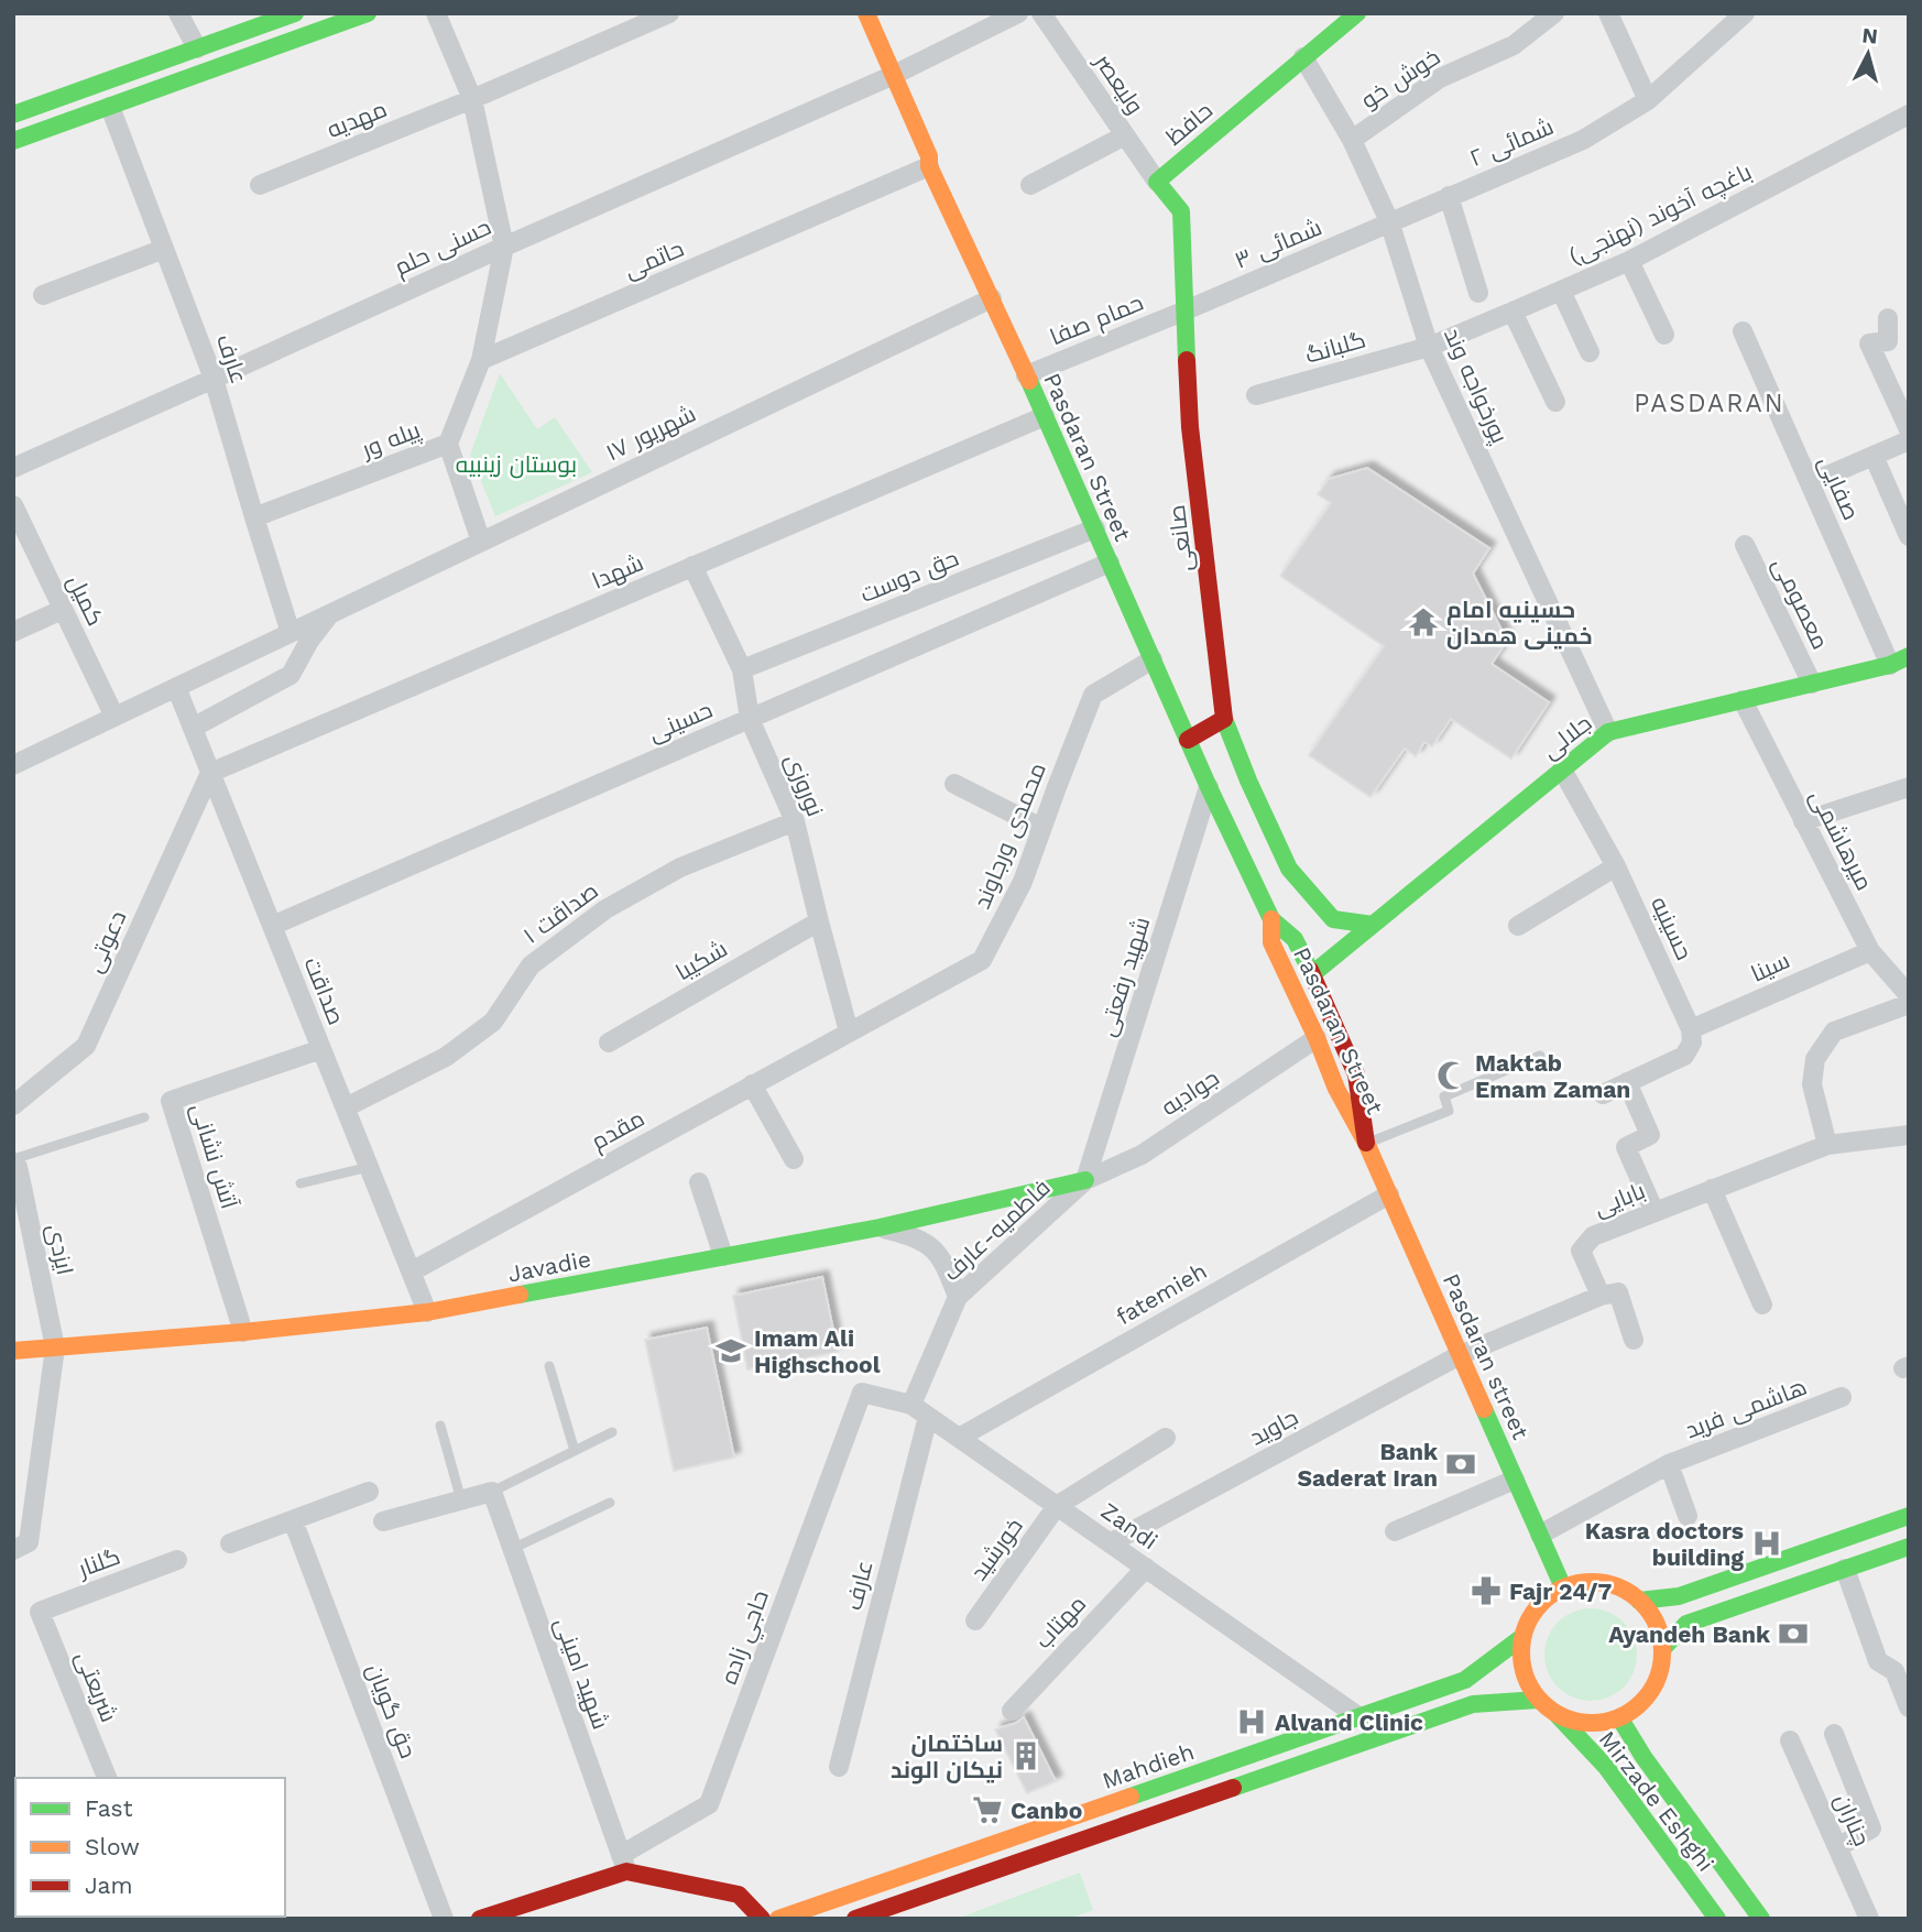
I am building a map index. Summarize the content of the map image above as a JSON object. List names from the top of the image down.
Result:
{
  "streets": {
    "main road": [
      "حافظ",
      "Pasdaran Street",
      "صانعی",
      "جلالی",
      "Javadie",
      "Pasdaran street",
      "Mahdieh",
      "Mirzade Eshghi"
    ],
    "street": [
      "خوش خو",
      "ولیعصر",
      "مهدیه",
      "شمائی ۲",
      "باغچه آخوند (نهنجی)",
      "شمائی ۳",
      "حسنی حلم",
      "حاتمی",
      "حمام صفا",
      "گلبانگ",
      "عارف",
      "پورخواجه وند",
      "۱۷ شهریور",
      "پیله ور",
      "صفایی",
      "شهدا",
      "حق دوست",
      "کمیل",
      "معصومی",
      "حسینی",
      "نوروزی",
      "محمدی ورجاوند",
      "میرهاشمی",
      "صداقت ۱",
      "حسینیه",
      "دعوتی",
      "شکیبا",
      "سینا",
      "شهید رفعتی",
      "صداقت",
      "جوادیه",
      "مقدم",
      "آتش نشانی",
      "بابایی",
      "فاطمیه-عارف",
      "ایزدی",
      "fatemieh",
      "هاشمی فرید",
      "جاوید",
      "Zandi",
      "خورشید",
      "گلنار",
      "مهتاب",
      "حاجي زاده",
      "شهید امینی",
      "شریعتی",
      "حق گویان",
      "چناران"
    ]
  },
  "crossings": [
    ["خوش خو", "پورخواجه وند"],
    ["ولیعصر", "حافظ"],
    ["حافظ", "پورخواجه وند"],
    ["شمائی ۲", "شمائی ۳"],
    ["شمائی ۲", "پورخواجه وند"],
    ["باغچه آخوند (نهنجی)", "گلبانگ"],
    ["باغچه آخوند (نهنجی)", "پورخواجه وند"],
    ["شمائی ۳", "حمام صفا"],
    ["شمائی ۳", "پورخواجه وند"],
    ["شمائی ۳", "صانعی"],
    ["حسنی حلم", "عارف"],
    ["حسنی حلم", "Pasdaran Street"],
    ["حاتمی", "Pasdaran Street"],
    ["حمام صفا", "Pasdaran Street"],
    ["حمام صفا", "صانعی"],
    ["گلبانگ", "پورخواجه وند"],
    ["عارف", "۱۷ شهریور"],
    ["عارف", "پیله ور"],
    ["عارف", "فاطمیه-عارف"],
    ["عارف", "Zandi"],
    ["پورخواجه وند", "جلالی"],
    ["۱۷ شهریور", "پیله ور"],
    ["۱۷ شهریور", "Pasdaran Street"],
    ["۱۷ شهریور", "کمیل"],
    ["۱۷ شهریور", "صداقت"],
    ["Pasdaran Street", "شهدا"],
    ["Pasdaran Street", "حق دوست"],
    ["Pasdaran Street", "حسینی"],
    ["Pasdaran Street", "جلالی"],
    ["Pasdaran Street", "محمدی ورجاوند"],
    ["Pasdaran Street", "شهید رفعتی"],
    ["Pasdaran Street", "جوادیه"],
    ["Pasdaran Street", "Pasdaran street"],
    ["صفایی", "جلالی"],
    ["صانعی", "جلالی"],
    ["شهدا", "نوروزی"],
    ["شهدا", "دعوتی"],
    ["شهدا", "صداقت"],
    ["حق دوست", "نوروزی"],
    ["معصومی", "جلالی"],
    ["حسینی", "نوروزی"],
    ["حسینی", "صداقت"],
    ["جلالی", "میرهاشمی"],
    ["جلالی", "حسینیه"],
    ["نوروزی", "محمدی ورجاوند"],
    ["نوروزی", "صداقت ۱"],
    ["نوروزی", "شکیبا"],
    ["نوروزی", "مقدم"],
    ["محمدی ورجاوند", "مقدم"],
    ["میرهاشمی", "سینا"],
    ["صداقت ۱", "صداقت"],
    ["حسینیه", "سینا"],
    ["دعوتی", "صداقت"],
    ["شهید رفعتی", "جوادیه"],
    ["شهید رفعتی", "فاطمیه-عارف"],
    ["شهید رفعتی", "Javadie"],
    ["صداقت", "مقدم"],
    ["صداقت", "آتش نشانی"],
    ["صداقت", "Javadie"],
    ["جوادیه", "فاطمیه-عارف"],
    ["جوادیه", "Javadie"],
    ["آتش نشانی", "Javadie"],
    ["فاطمیه-عارف", "Javadie"],
    ["فاطمیه-عارف", "Zandi"],
    ["ایزدی", "Javadie"],
    ["fatemieh", "Pasdaran street"],
    ["fatemieh", "Zandi"],
    ["Pasdaran street", "هاشمی فرید"],
    ["Pasdaran street", "جاوید"],
    ["Pasdaran street", "Mahdieh"],
    ["Pasdaran street", "Mirzade Eshghi"],
    ["جاوید", "Zandi"],
    ["Zandi", "خورشید"],
    ["Zandi", "مهتاب"],
    ["Zandi", "حاجي زاده"],
    ["Zandi", "Mahdieh"],
    ["گلنار", "شریعتی"],
    ["حاجي زاده", "شهید امینی"],
    ["Mahdieh", "Mirzade Eshghi"]
  ],
  "districts": ["PASDARAN"],
  "parks": ["بوستان زینبیه"],
  "places": {
    "temple": ["حسینیه امام خمینی همدان"],
    "mosque": ["Maktab Emam Zaman"],
    "school or university": ["Imam Ali Highschool"],
    "bank": ["Bank Saderat Iran", "Ayandeh Bank"],
    "hospital": ["Kasra doctors building", "Alvand Clinic"],
    "pharmacy": ["Fajr 24/7"],
    "building": ["ساختمان نیکان الوند"],
    "supermarket": ["Canbo"]
  },
  "legend": ["Fast", "Slow", "Jam"],
  "north": "top"
}
